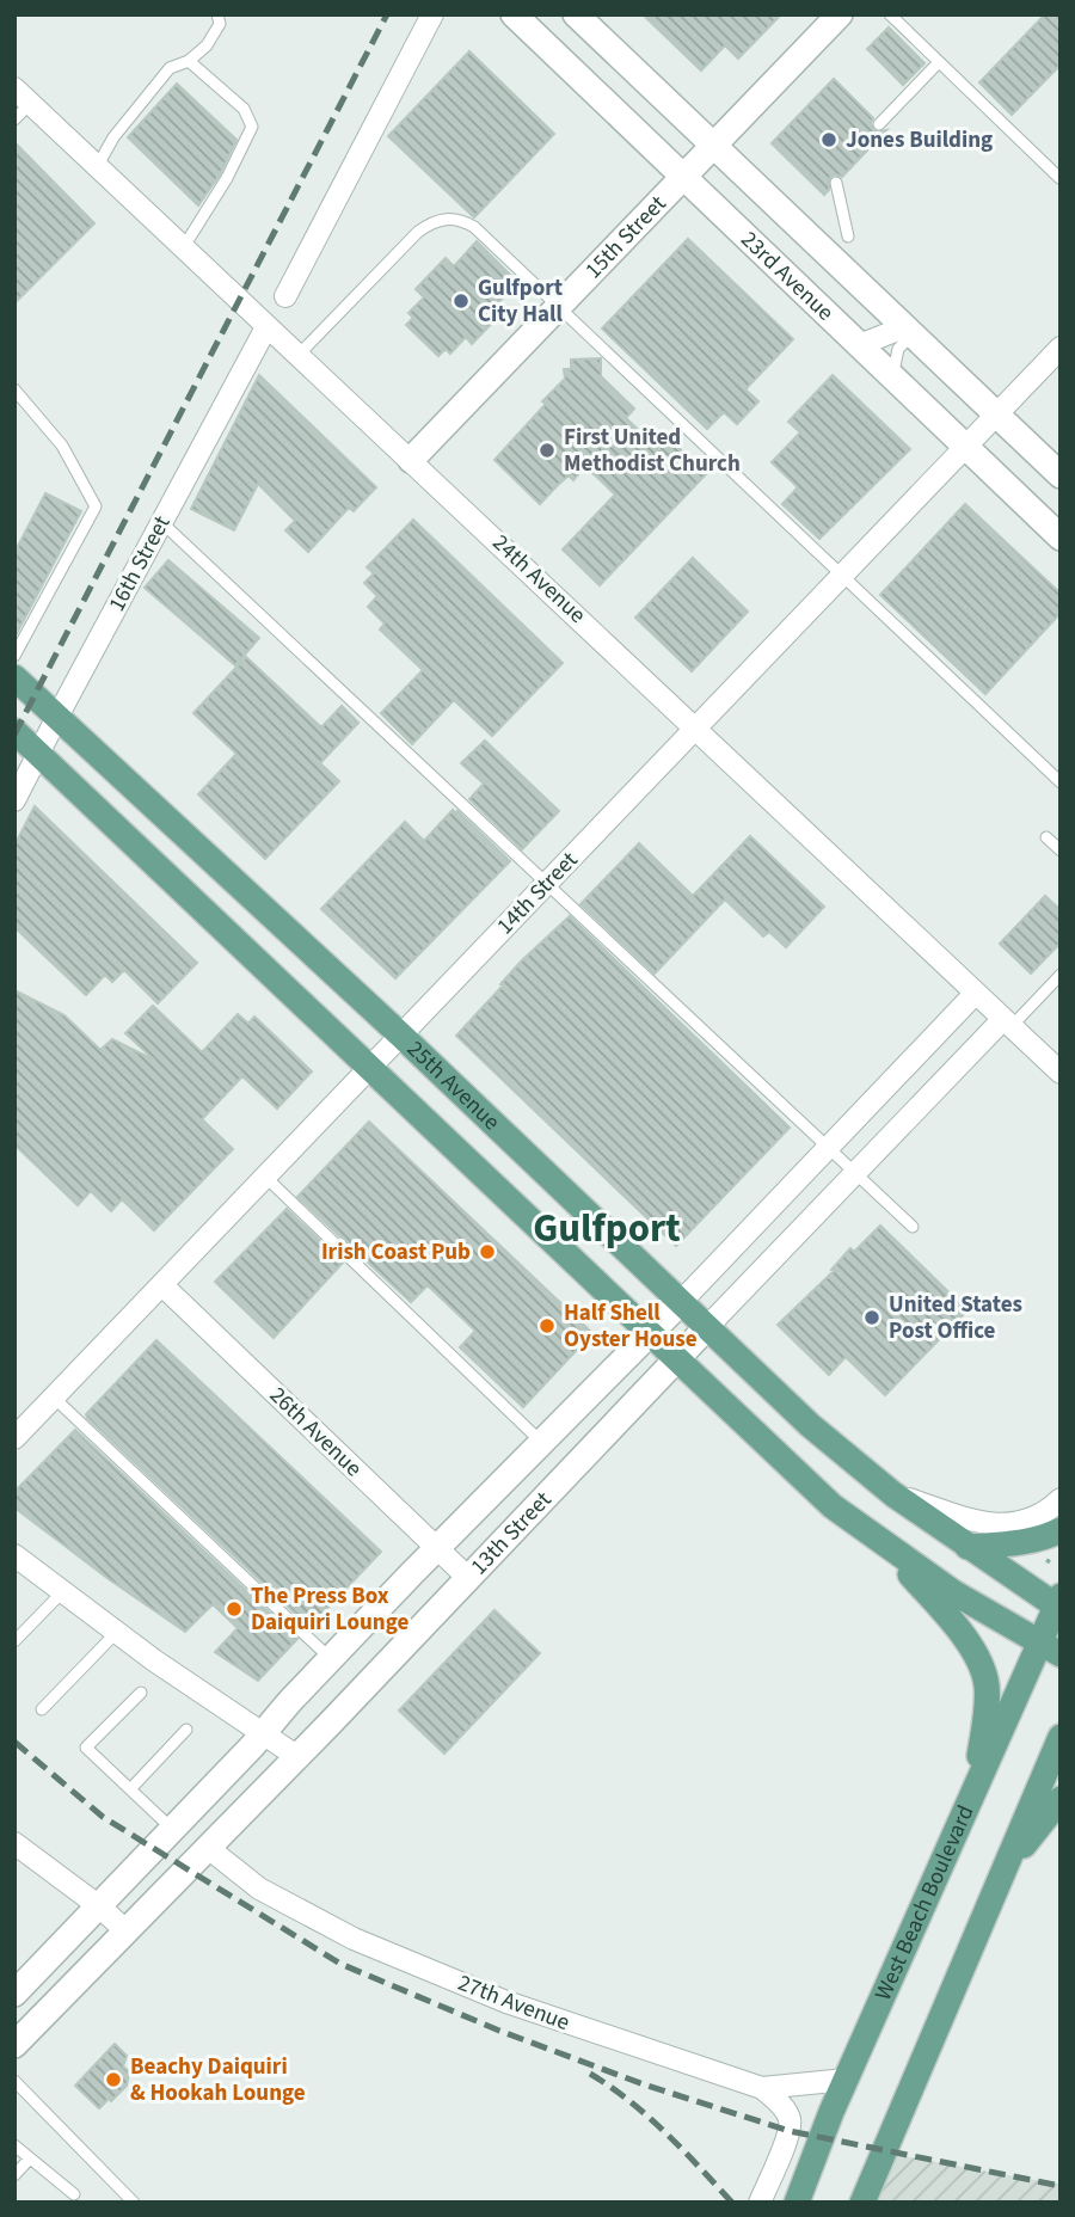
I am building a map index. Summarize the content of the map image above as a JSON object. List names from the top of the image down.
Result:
{
  "streets": {
    "main road": ["25th Avenue", "West Beach Boulevard"],
    "street": [
      "15th Street",
      "23rd Avenue",
      "16th Street",
      "24th Avenue",
      "14th Street",
      "26th Avenue",
      "13th Street",
      "27th Avenue"
    ]
  },
  "crossings": [
    ["15th Street", "23rd Avenue"],
    ["15th Street", "24th Avenue"],
    ["23rd Avenue", "14th Street"],
    ["16th Street", "24th Avenue"],
    ["16th Street", "25th Avenue"],
    ["24th Avenue", "14th Street"],
    ["24th Avenue", "13th Street"],
    ["14th Street", "25th Avenue"],
    ["14th Street", "26th Avenue"],
    ["25th Avenue", "13th Street"],
    ["25th Avenue", "West Beach Boulevard"],
    ["26th Avenue", "13th Street"],
    ["13th Street", "27th Avenue"],
    ["West Beach Boulevard", "27th Avenue"]
  ],
  "districts": ["Gulfport"],
  "places": [
    "Jones Building",
    "Gulfport City Hall",
    "First United Methodist Church",
    "Irish Coast Pub",
    "United States Post Office",
    "Half Shell Oyster House",
    "The Press Box Daiquiri Lounge",
    "Beachy Daiquiri & Hookah Lounge"
  ]
}
